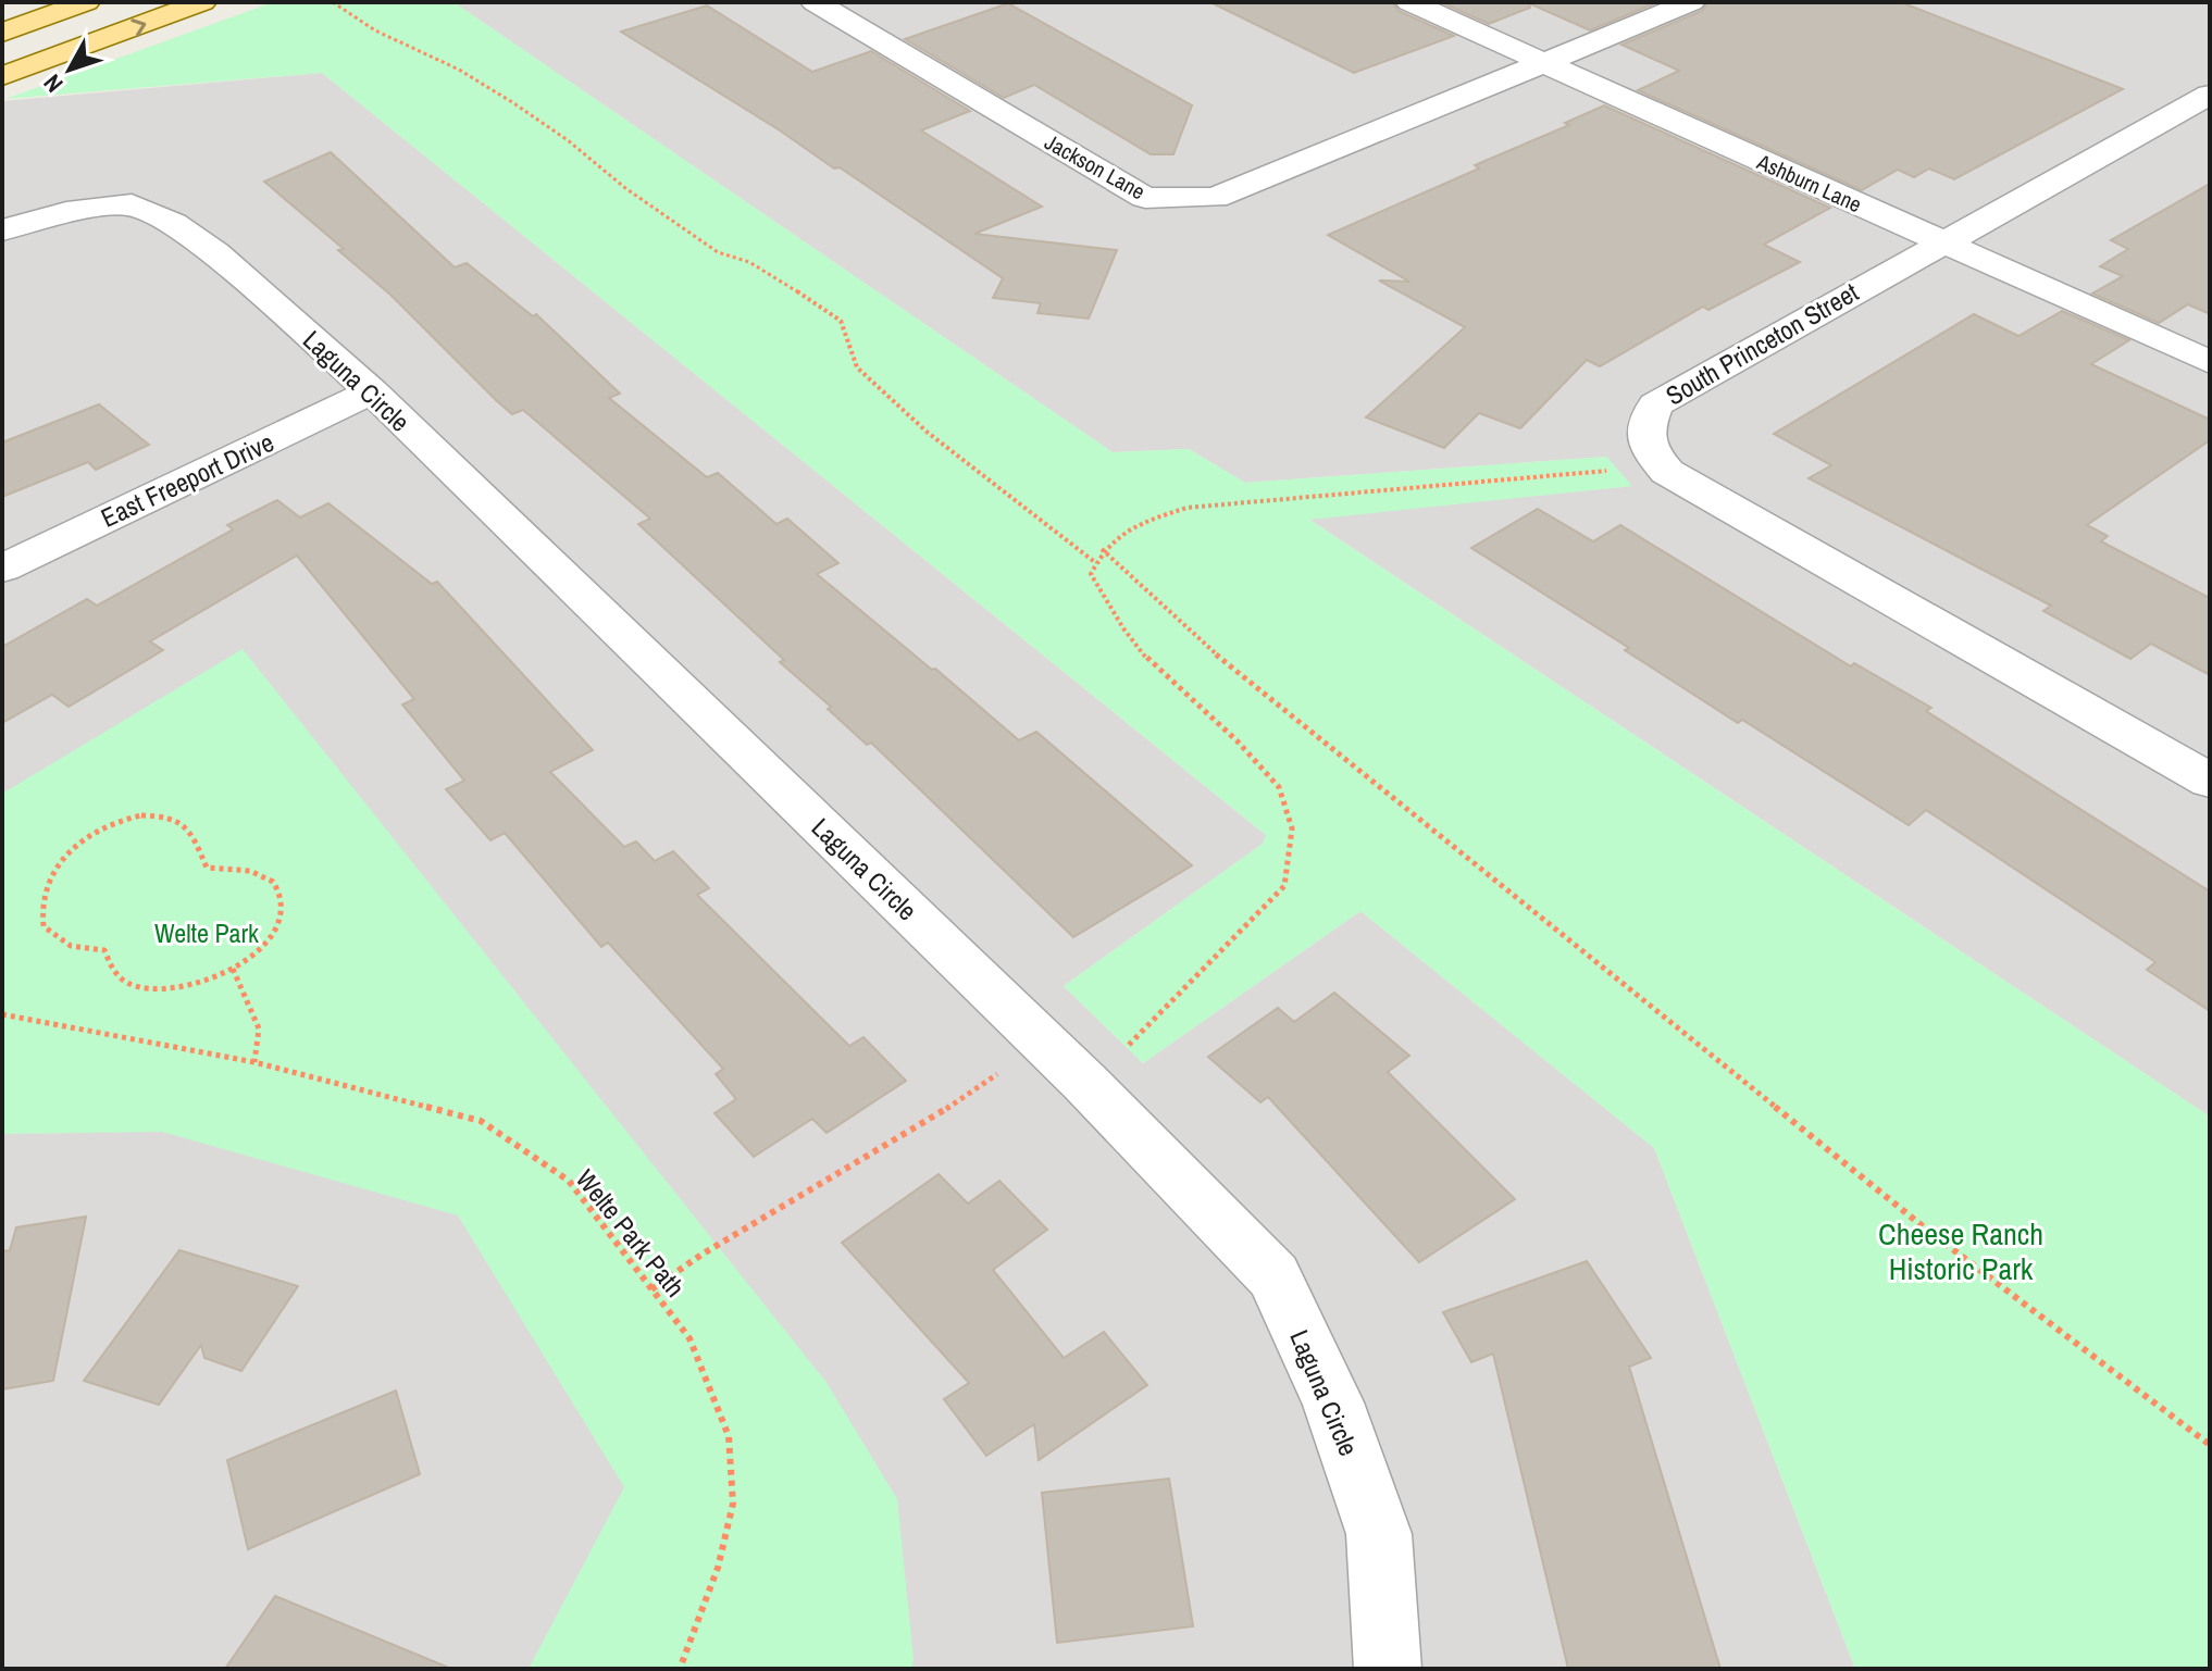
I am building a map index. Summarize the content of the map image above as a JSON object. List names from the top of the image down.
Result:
{
  "streets": {
    "street": [
      "Jackson Lane",
      "Ashburn Lane",
      "South Princeton Street",
      "Laguna Circle",
      "East Freeport Drive"
    ],
    "path": ["Welte Park Path"]
  },
  "crossings": [
    ["Jackson Lane", "Ashburn Lane"],
    ["Ashburn Lane", "South Princeton Street"],
    ["Laguna Circle", "East Freeport Drive"]
  ],
  "parks": ["Welte Park", "Cheese Ranch Historic Park"],
  "north": "bottom left"
}
